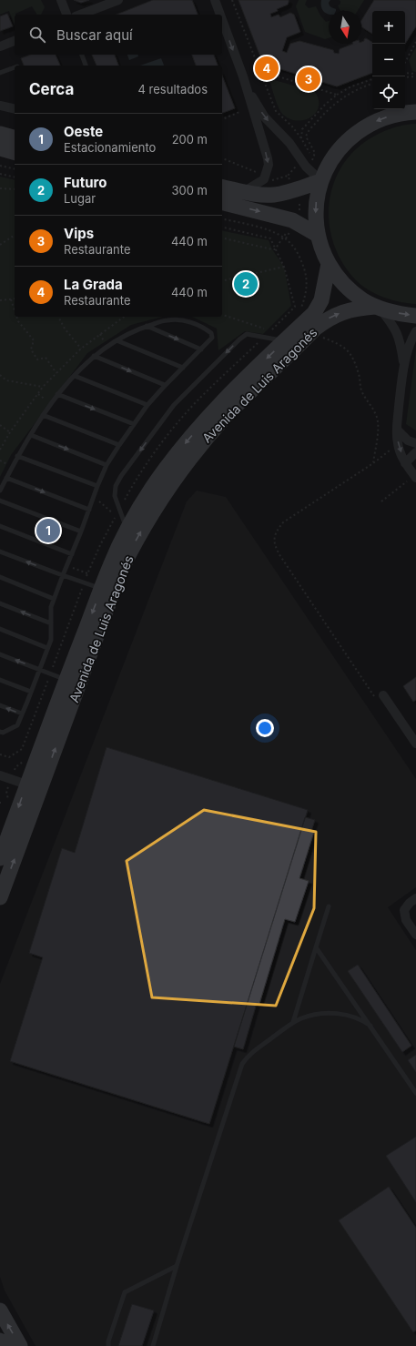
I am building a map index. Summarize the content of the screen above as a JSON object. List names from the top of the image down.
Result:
{
  "streets": {
    "main road": ["Avenida de Luis Aragonés"]
  },
  "north": "bottom",
  "page": {
    "map_buttons": ["+", "−"],
    "search": "Buscar aquí",
    "pins": [
      "4",
      "3",
      "2",
      "1"
    ],
    "heading": ["Cerca", "4 resultados"],
    "list": [
      {
        "mark": "1",
        "name": "Oeste",
        "note": "Estacionamiento",
        "value": "200 m"
      },
      {
        "mark": "2",
        "name": "Futuro",
        "note": "Lugar",
        "value": "300 m"
      },
      {
        "mark": "3",
        "name": "Vips",
        "note": "Restaurante",
        "value": "440 m"
      },
      {
        "mark": "4",
        "name": "La Grada",
        "note": "Restaurante",
        "value": "440 m"
      }
    ]
  }
}
